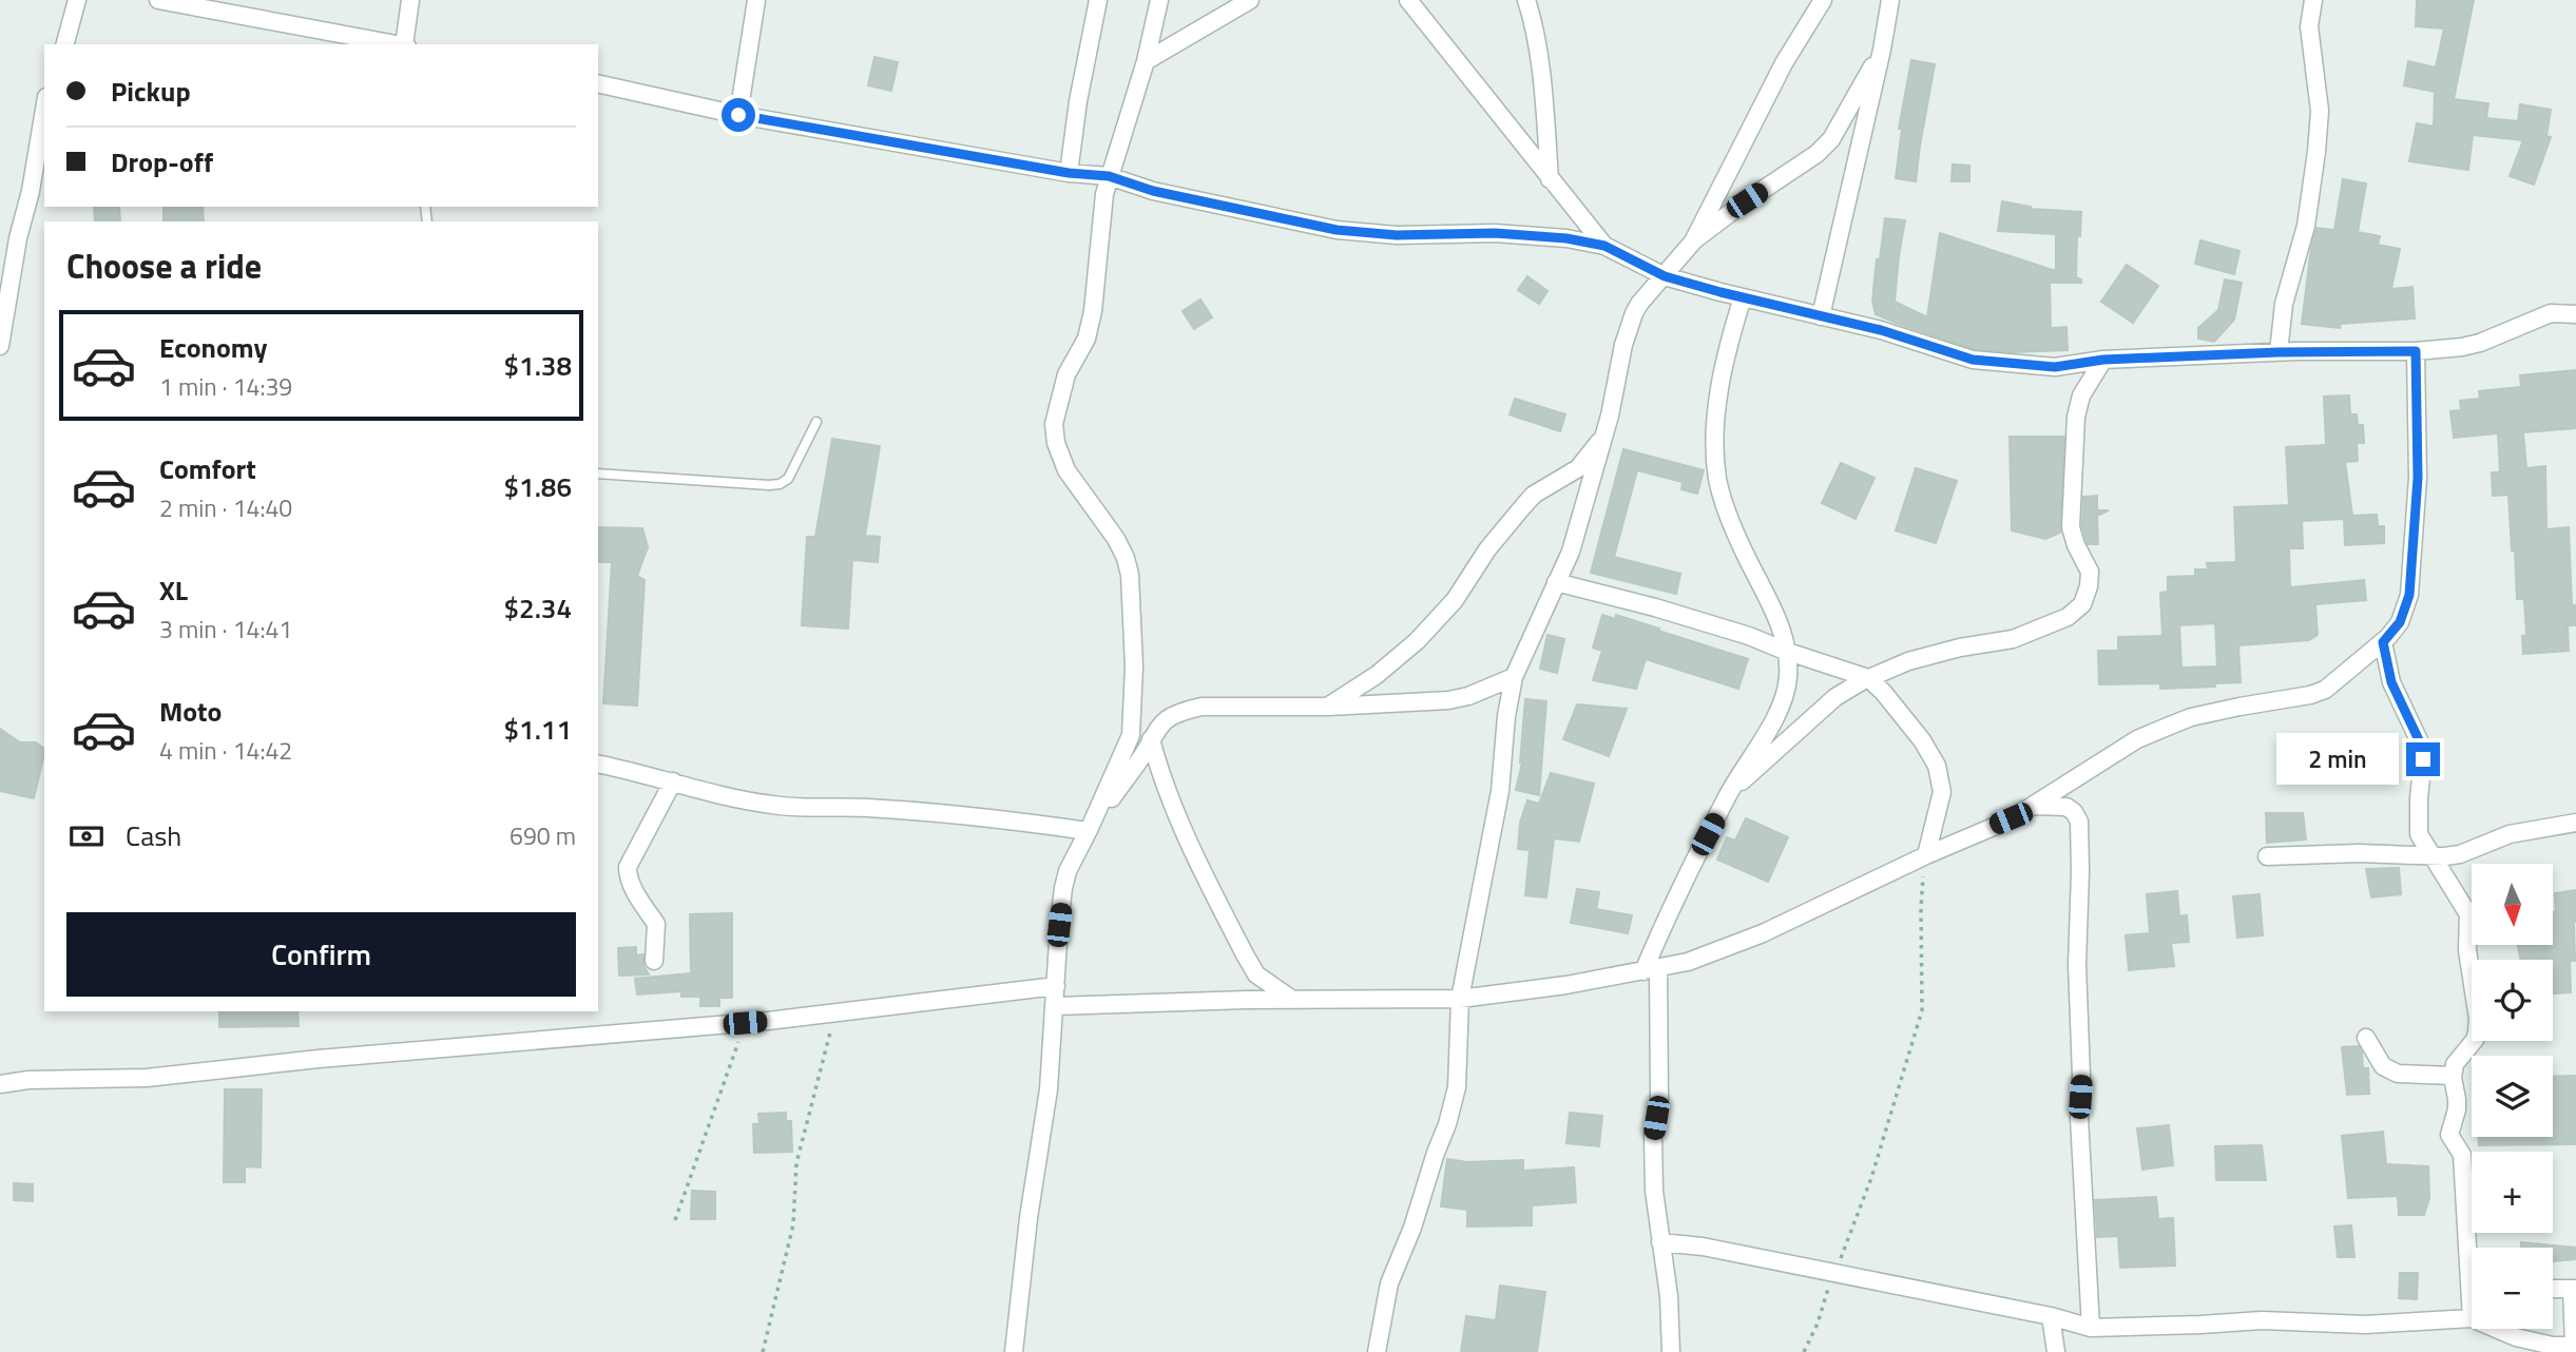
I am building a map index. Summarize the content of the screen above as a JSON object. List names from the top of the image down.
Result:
{
  "north": "bottom",
  "page": {
    "banner": ["Pickup", "Drop-off"],
    "heading": "Choose a ride",
    "list": [
      {
        "name": "Economy",
        "note": "1 min · 14:39",
        "value": "$1.38"
      },
      {
        "name": "Comfort",
        "note": "2 min · 14:40",
        "value": "$1.86"
      },
      {
        "name": "XL",
        "note": "3 min · 14:41",
        "value": "$2.34"
      },
      {
        "name": "Moto",
        "note": "4 min · 14:42",
        "value": "$1.11"
      }
    ],
    "bubble": "2 min",
    "pay": ["Cash", "690 m"],
    "map_buttons": ["+", "−"],
    "buttons": "Confirm"
  }
}
